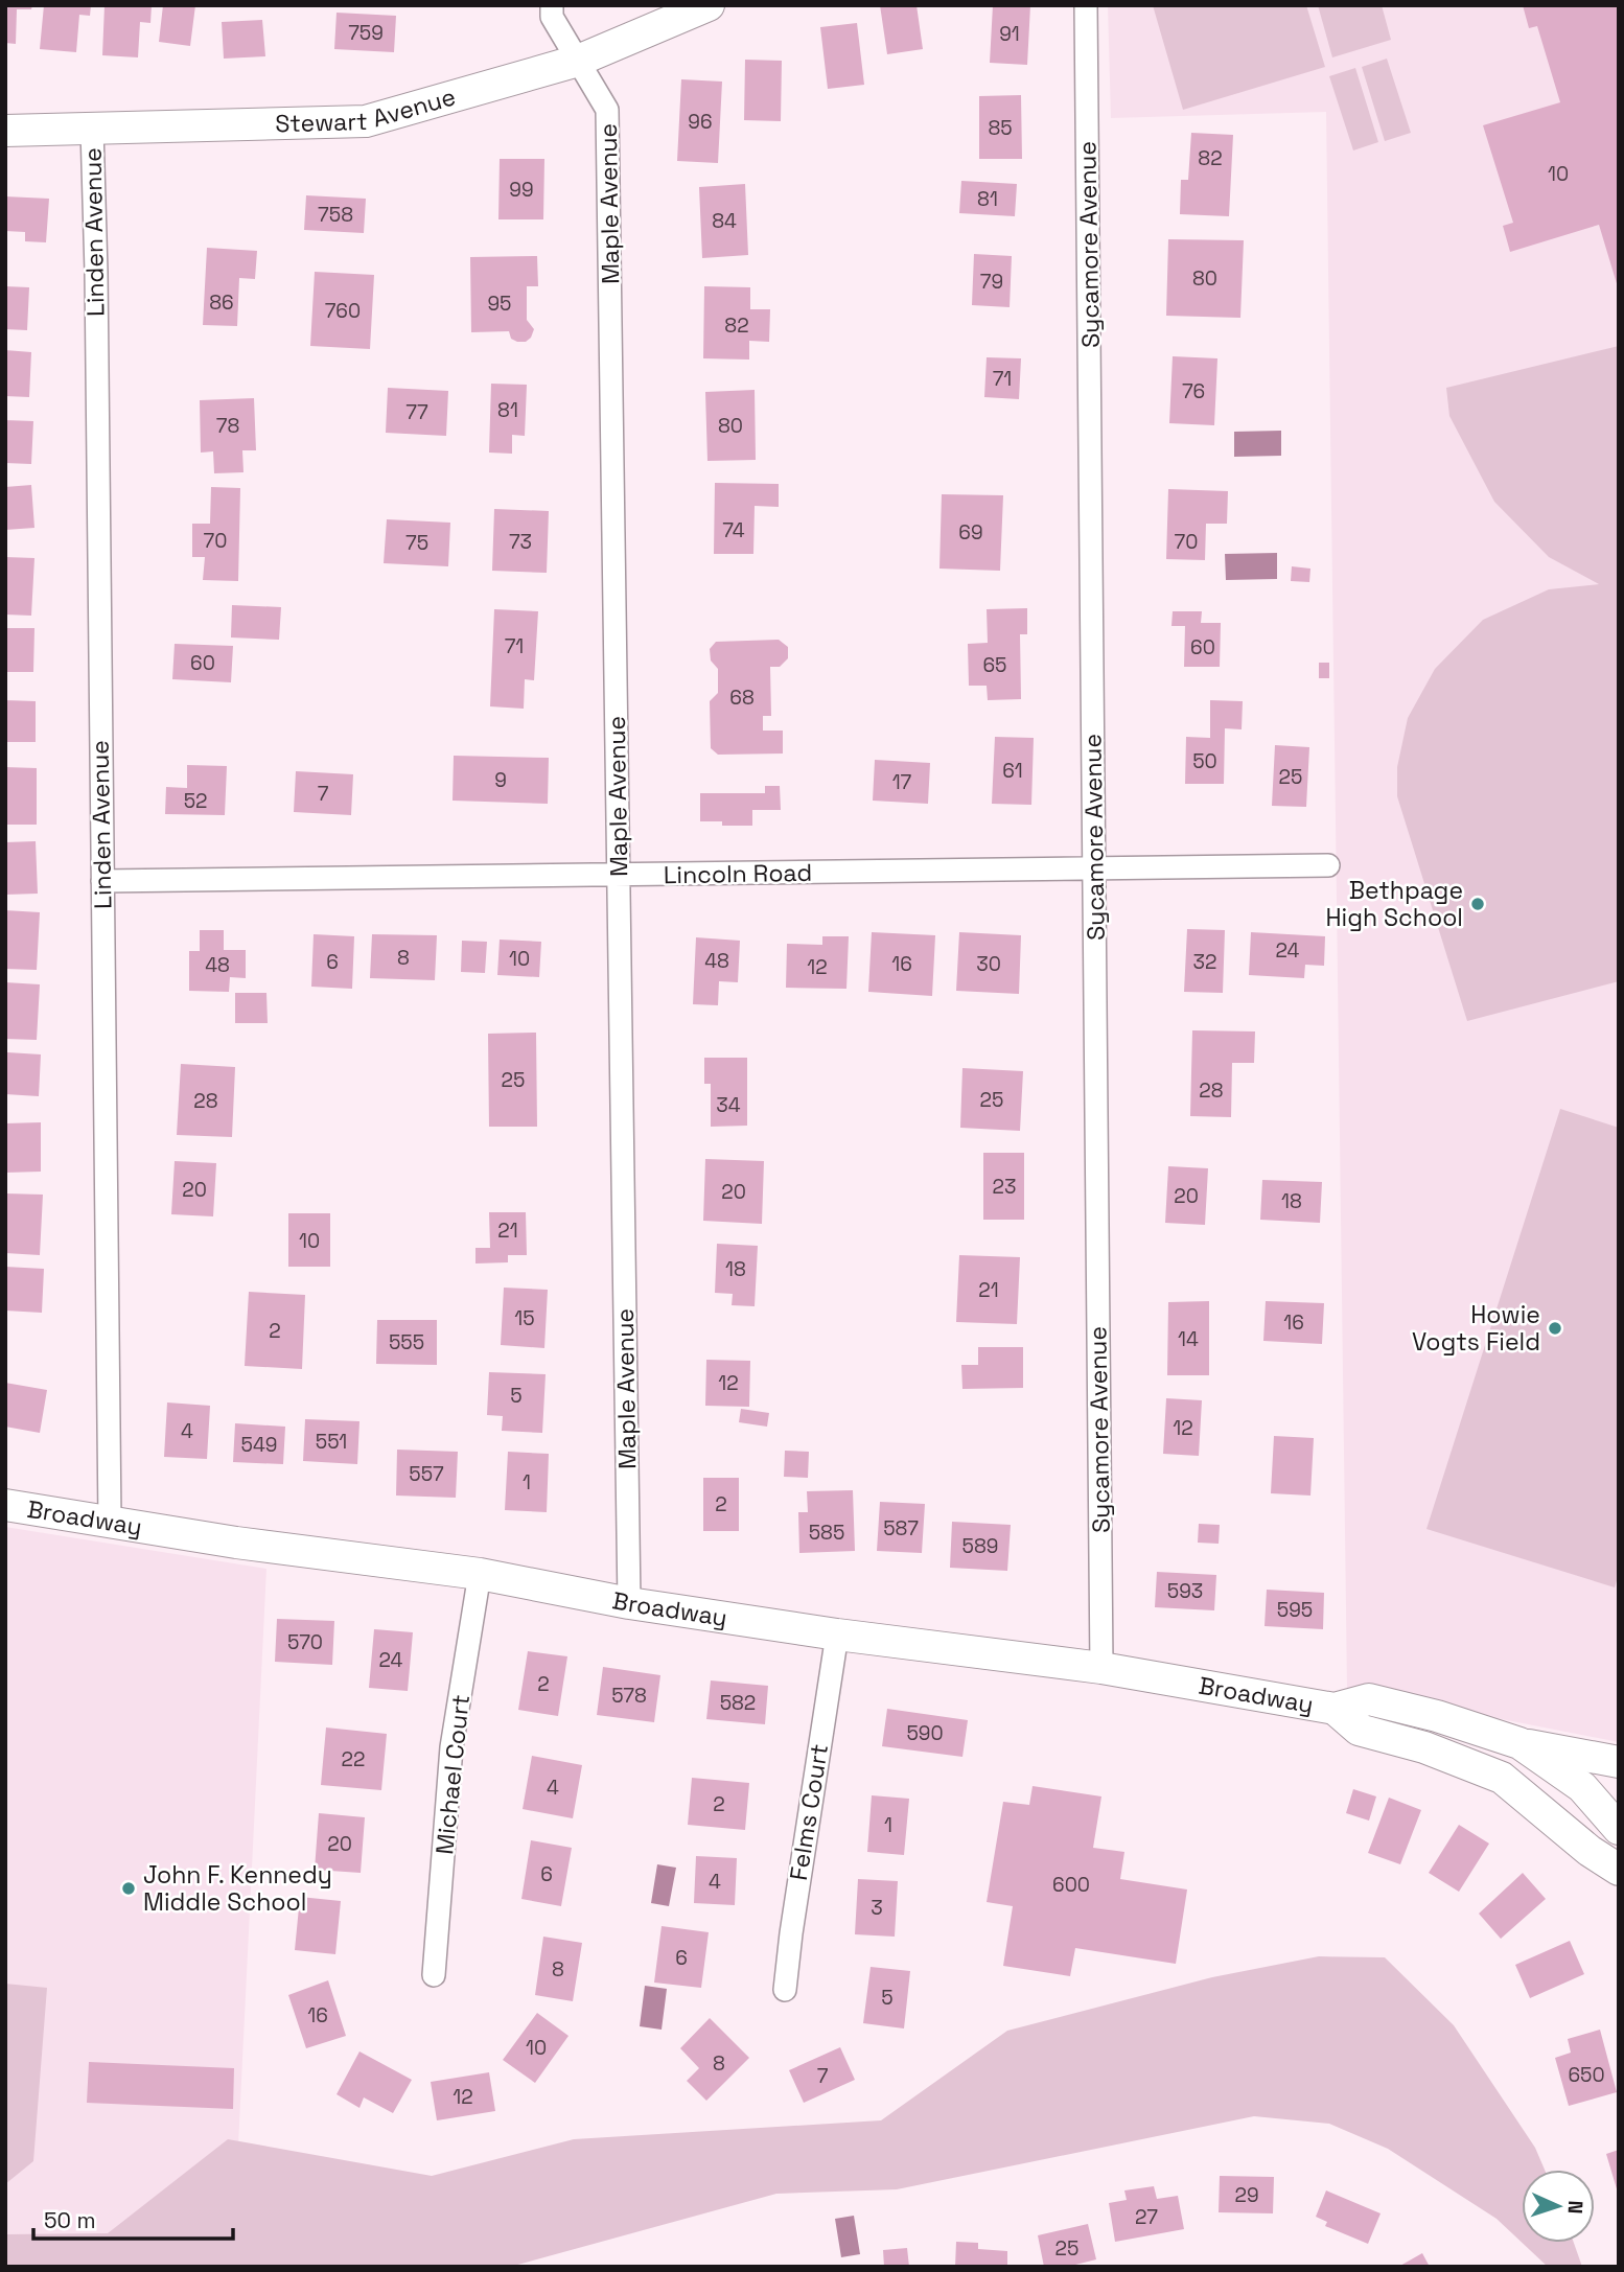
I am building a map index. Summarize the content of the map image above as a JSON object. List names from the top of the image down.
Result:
{
  "streets": {
    "main road": ["Stewart Avenue", "Broadway"],
    "street": [
      "Maple Avenue",
      "Linden Avenue",
      "Sycamore Avenue",
      "Lincoln Road",
      "Michael Court",
      "Felms Court"
    ]
  },
  "crossings": [
    ["Stewart Avenue", "Maple Avenue"],
    ["Stewart Avenue", "Linden Avenue"],
    ["Maple Avenue", "Lincoln Road"],
    ["Maple Avenue", "Broadway"],
    ["Linden Avenue", "Lincoln Road"],
    ["Linden Avenue", "Broadway"],
    ["Sycamore Avenue", "Lincoln Road"],
    ["Sycamore Avenue", "Broadway"],
    ["Broadway", "Michael Court"],
    ["Broadway", "Felms Court"]
  ],
  "places": ["Bethpage High School", "Howie Vogts Field", "John F. Kennedy Middle School"],
  "house_numbers": [
    "759",
    "91",
    "96",
    "85",
    "82",
    "10",
    "99",
    "81",
    "758",
    "84",
    "80",
    "79",
    "86",
    "95",
    "760",
    "82",
    "71",
    "76",
    "81",
    "77",
    "78",
    "80",
    "74",
    "69",
    "70",
    "73",
    "70",
    "75",
    "71",
    "60",
    "60",
    "65",
    "68",
    "50",
    "61",
    "25",
    "9",
    "17",
    "7",
    "52",
    "24",
    "8",
    "10",
    "48",
    "6",
    "32",
    "16",
    "30",
    "48",
    "12",
    "25",
    "28",
    "25",
    "28",
    "34",
    "23",
    "20",
    "20",
    "20",
    "18",
    "21",
    "10",
    "18",
    "21",
    "15",
    "16",
    "2",
    "14",
    "555",
    "12",
    "5",
    "12",
    "4",
    "551",
    "549",
    "557",
    "1",
    "2",
    "587",
    "585",
    "589",
    "593",
    "595",
    "570",
    "24",
    "2",
    "578",
    "582",
    "590",
    "22",
    "4",
    "2",
    "1",
    "20",
    "6",
    "4",
    "600",
    "3",
    "6",
    "8",
    "5",
    "16",
    "10",
    "8",
    "650",
    "7",
    "12",
    "29",
    "27",
    "25"
  ],
  "scale_bar": "50 m",
  "north": "right"
}
